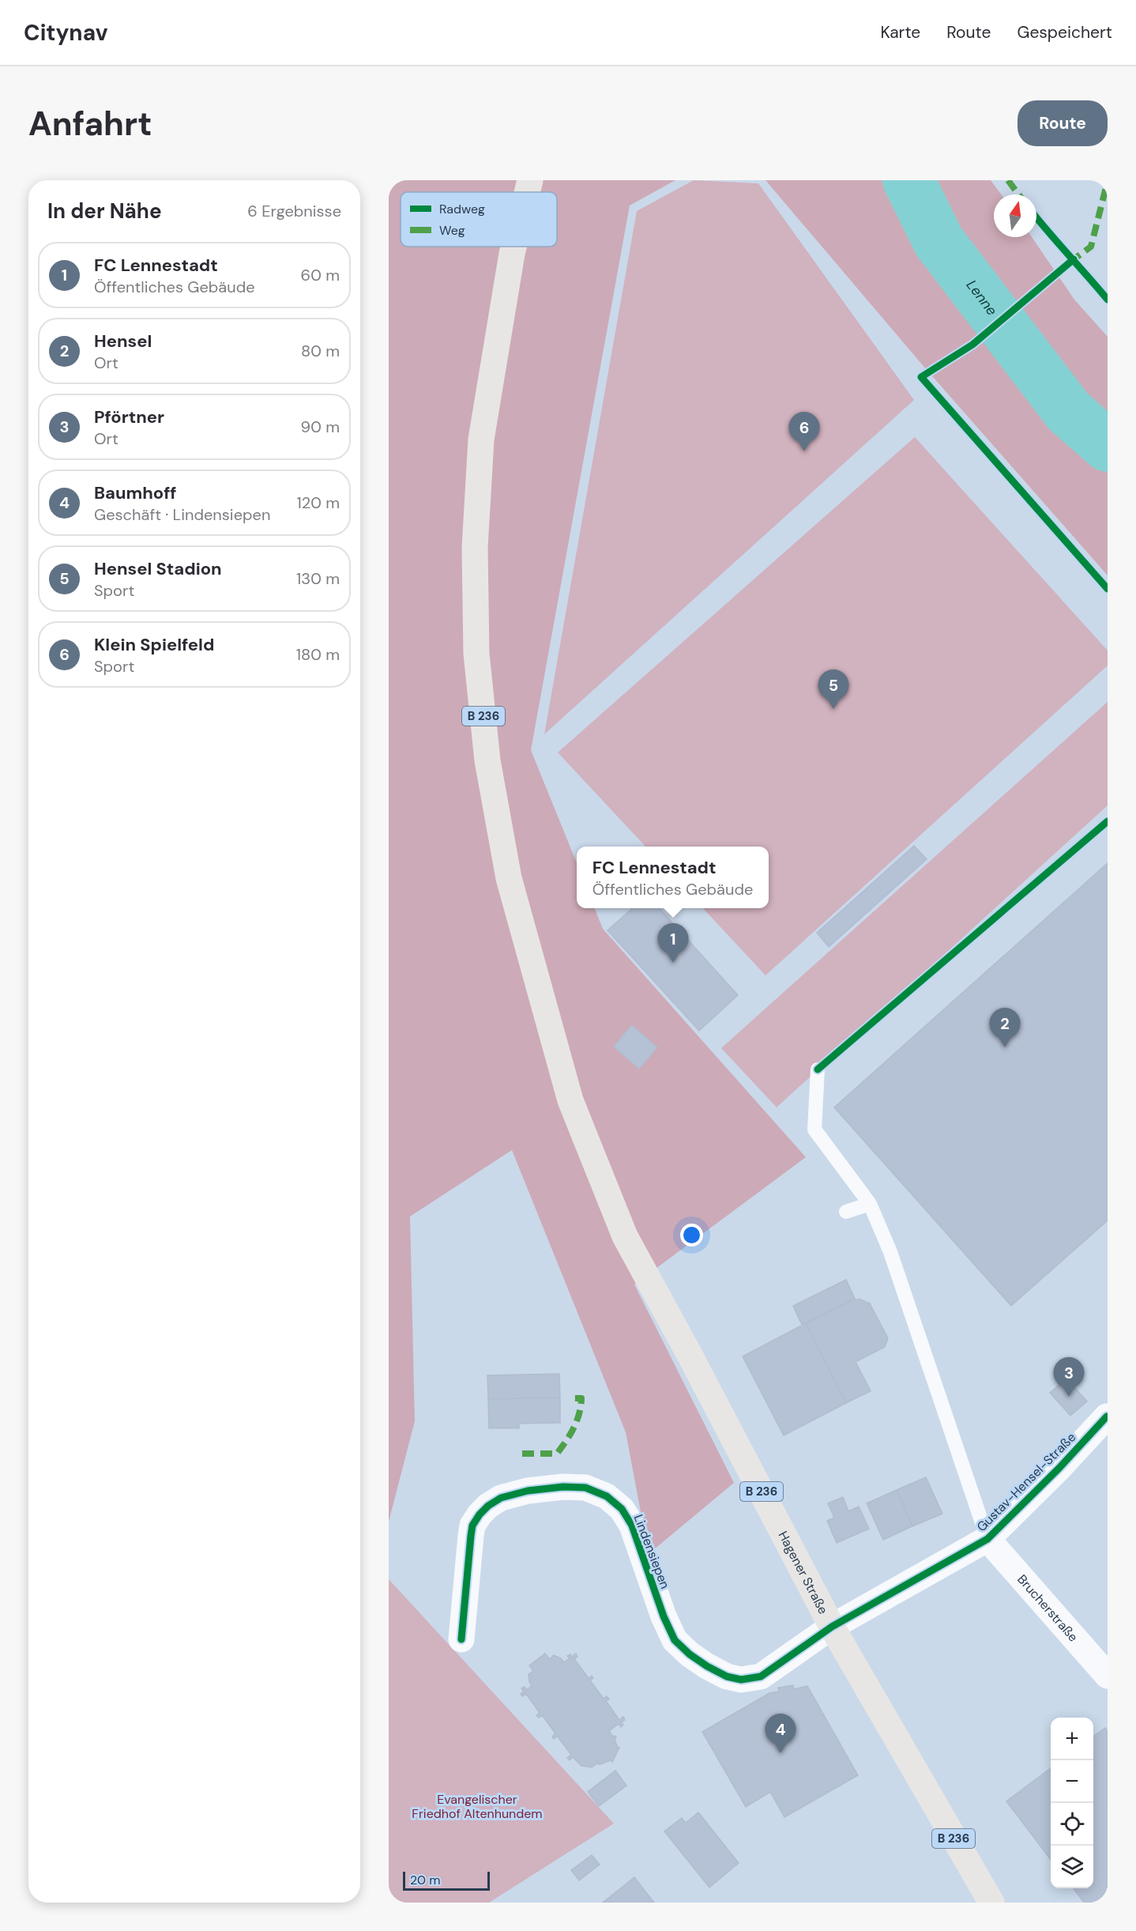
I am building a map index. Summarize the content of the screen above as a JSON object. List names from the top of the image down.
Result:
{
  "streets": {
    "main road": ["B 236", "Hagener Straße"],
    "street": ["Gustav-Hensel-Straße", "Lindensiepen", "Brucherstraße"]
  },
  "crossings": [
    ["Gustav-Hensel-Straße", "Lindensiepen"],
    ["Gustav-Hensel-Straße", "Hagener Straße"],
    ["Gustav-Hensel-Straße", "Brucherstraße"],
    ["Lindensiepen", "Hagener Straße"]
  ],
  "water": ["Lenne"],
  "parks": ["Evangelischer Friedhof Altenhundem"],
  "legend": ["Radweg", "Weg"],
  "scale_bar": "20 m",
  "north": "top",
  "page": {
    "header": "Citynav",
    "nav": ["Karte", "Route", "Gespeichert"],
    "buttons": "Route",
    "title": "Anfahrt",
    "heading": ["In der Nähe", "6 Ergebnisse"],
    "list": [
      {
        "mark": "1",
        "name": "FC Lennestadt",
        "note": "Öffentliches Gebäude",
        "value": "60 m"
      },
      {
        "mark": "2",
        "name": "Hensel",
        "note": "Ort",
        "value": "80 m"
      },
      {
        "mark": "3",
        "name": "Pförtner",
        "note": "Ort",
        "value": "90 m"
      },
      {
        "mark": "4",
        "name": "Baumhoff",
        "note": "Geschäft · Lindensiepen",
        "value": "120 m"
      },
      {
        "mark": "5",
        "name": "Hensel Stadion",
        "note": "Sport",
        "value": "130 m"
      },
      {
        "mark": "6",
        "name": "Klein Spielfeld",
        "note": "Sport",
        "value": "180 m"
      }
    ],
    "pins": [
      "6",
      "5",
      "1",
      "2",
      "3",
      "4"
    ],
    "popup": ["FC Lennestadt", "Öffentliches Gebäude"],
    "map_buttons": ["+", "−"],
    "scale": "20 m"
  }
}
